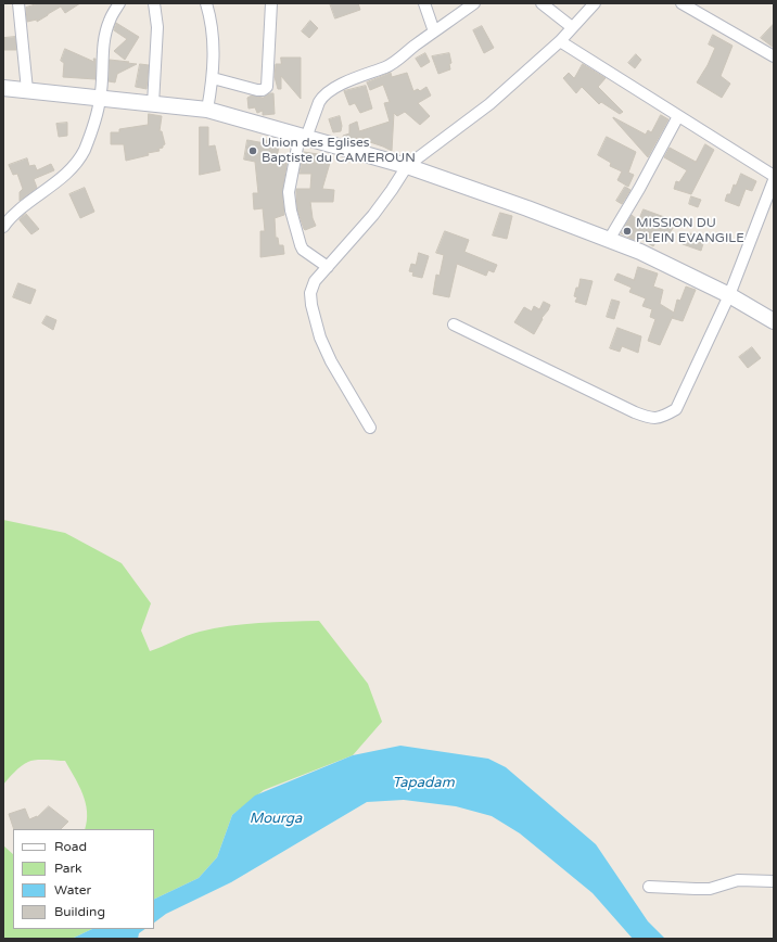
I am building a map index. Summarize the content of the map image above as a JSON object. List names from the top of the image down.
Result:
{
  "water": ["Tapadam", "Mourga"],
  "places": ["Union des Eglises Baptiste du CAMEROUN", "MISSION DU PLEIN EVANGILE"],
  "legend": [
    "Road",
    "Park",
    "Water",
    "Building"
  ]
}
